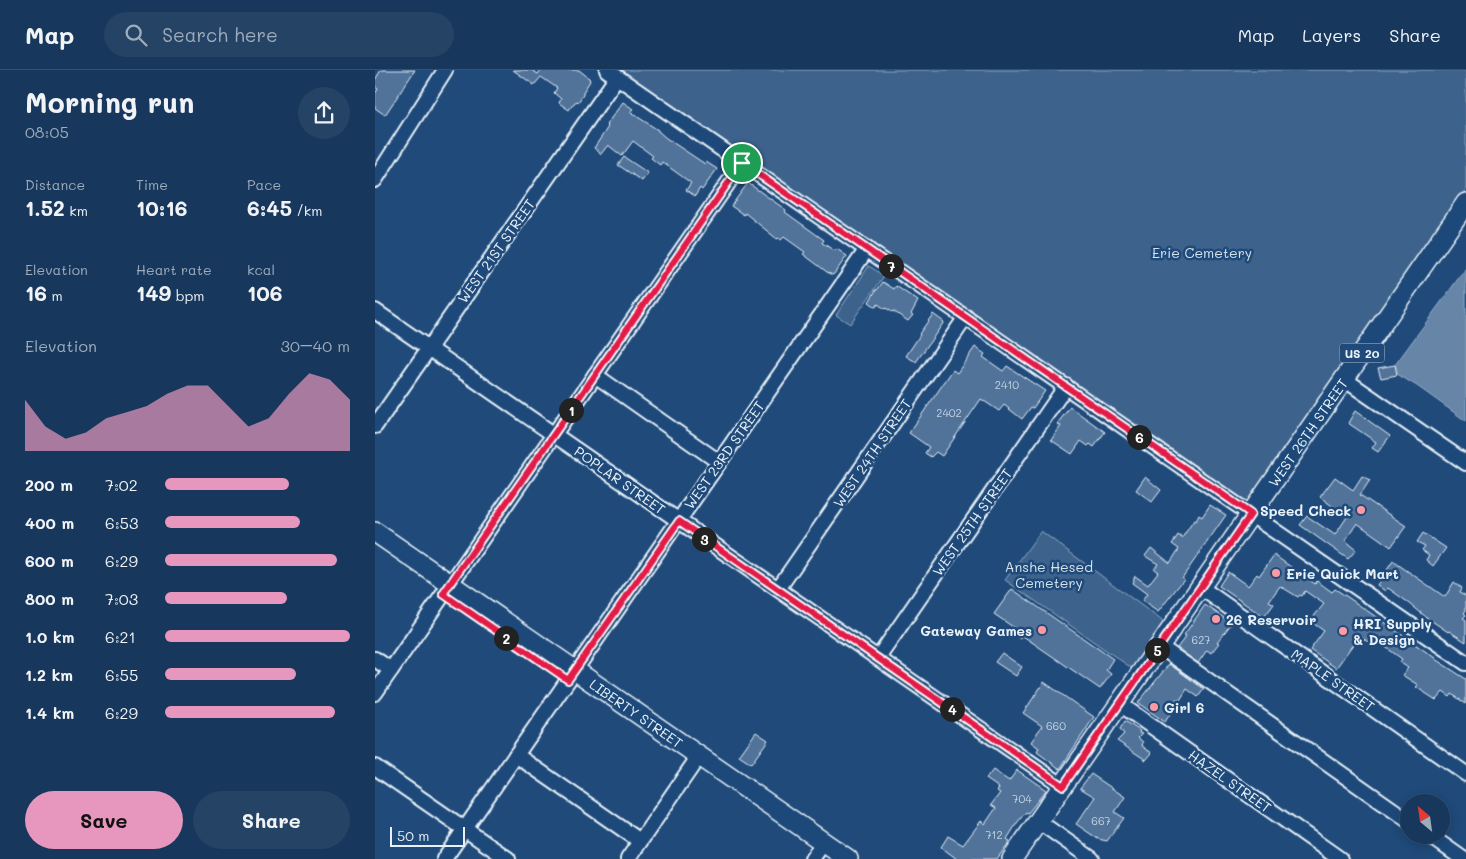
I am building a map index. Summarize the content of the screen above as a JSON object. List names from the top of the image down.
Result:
{
  "streets": {
    "main road": ["US 20", "WEST 26TH STREET", "LIBERTY STREET"],
    "street": [
      "WEST 21ST STREET",
      "WEST 24TH STREET",
      "WEST 23RD STREET",
      "POPLAR STREET",
      "WEST 25TH STREET",
      "MAPLE STREET",
      "HAZEL STREET"
    ]
  },
  "crossings": [
    ["WEST 21ST STREET", "POPLAR STREET"],
    ["WEST 26TH STREET", "POPLAR STREET"],
    ["WEST 26TH STREET", "MAPLE STREET"],
    ["WEST 26TH STREET", "HAZEL STREET"],
    ["WEST 24TH STREET", "POPLAR STREET"],
    ["WEST 23RD STREET", "POPLAR STREET"],
    ["WEST 23RD STREET", "LIBERTY STREET"],
    ["POPLAR STREET", "WEST 25TH STREET"]
  ],
  "parks": ["Erie Cemetery", "Anshe Hesed Cemetery"],
  "places": [
    "Speed Check",
    "Erie Quick Mart",
    "26 Reservoir",
    "Gateway Games",
    "HRI Supply & Design",
    "Girl 6"
  ],
  "house_numbers": [
    "2410",
    "2402",
    "627",
    "660",
    "704",
    "667",
    "712"
  ],
  "scale_bar": "50 m",
  "north": "top left",
  "page": {
    "header": "Map",
    "search": "Search here",
    "nav": ["Map", "Layers", "Share"],
    "heading": ["Morning run", "08:05"],
    "stats": [
      ["Distance", "1.52 km"],
      ["Time", "10:16"],
      ["Pace", "6:45 /km"],
      ["Elevation", "16 m"],
      ["Heart rate", "149 bpm"],
      ["kcal", "106"]
    ],
    "pins": [
      "7",
      "1",
      "6",
      "3",
      "2",
      "5",
      "4"
    ],
    "chart": ["Elevation", "30–40 m"],
    "list": [
      {
        "name": "200 m",
        "note": "7:02"
      },
      {
        "name": "400 m",
        "note": "6:53"
      },
      {
        "name": "600 m",
        "note": "6:29"
      },
      {
        "name": "800 m",
        "note": "7:03"
      },
      {
        "name": "1.0 km",
        "note": "6:21"
      },
      {
        "name": "1.2 km",
        "note": "6:55"
      },
      {
        "name": "1.4 km",
        "note": "6:29"
      }
    ],
    "buttons": ["Save", "Share"],
    "scale": "50 m"
  }
}
